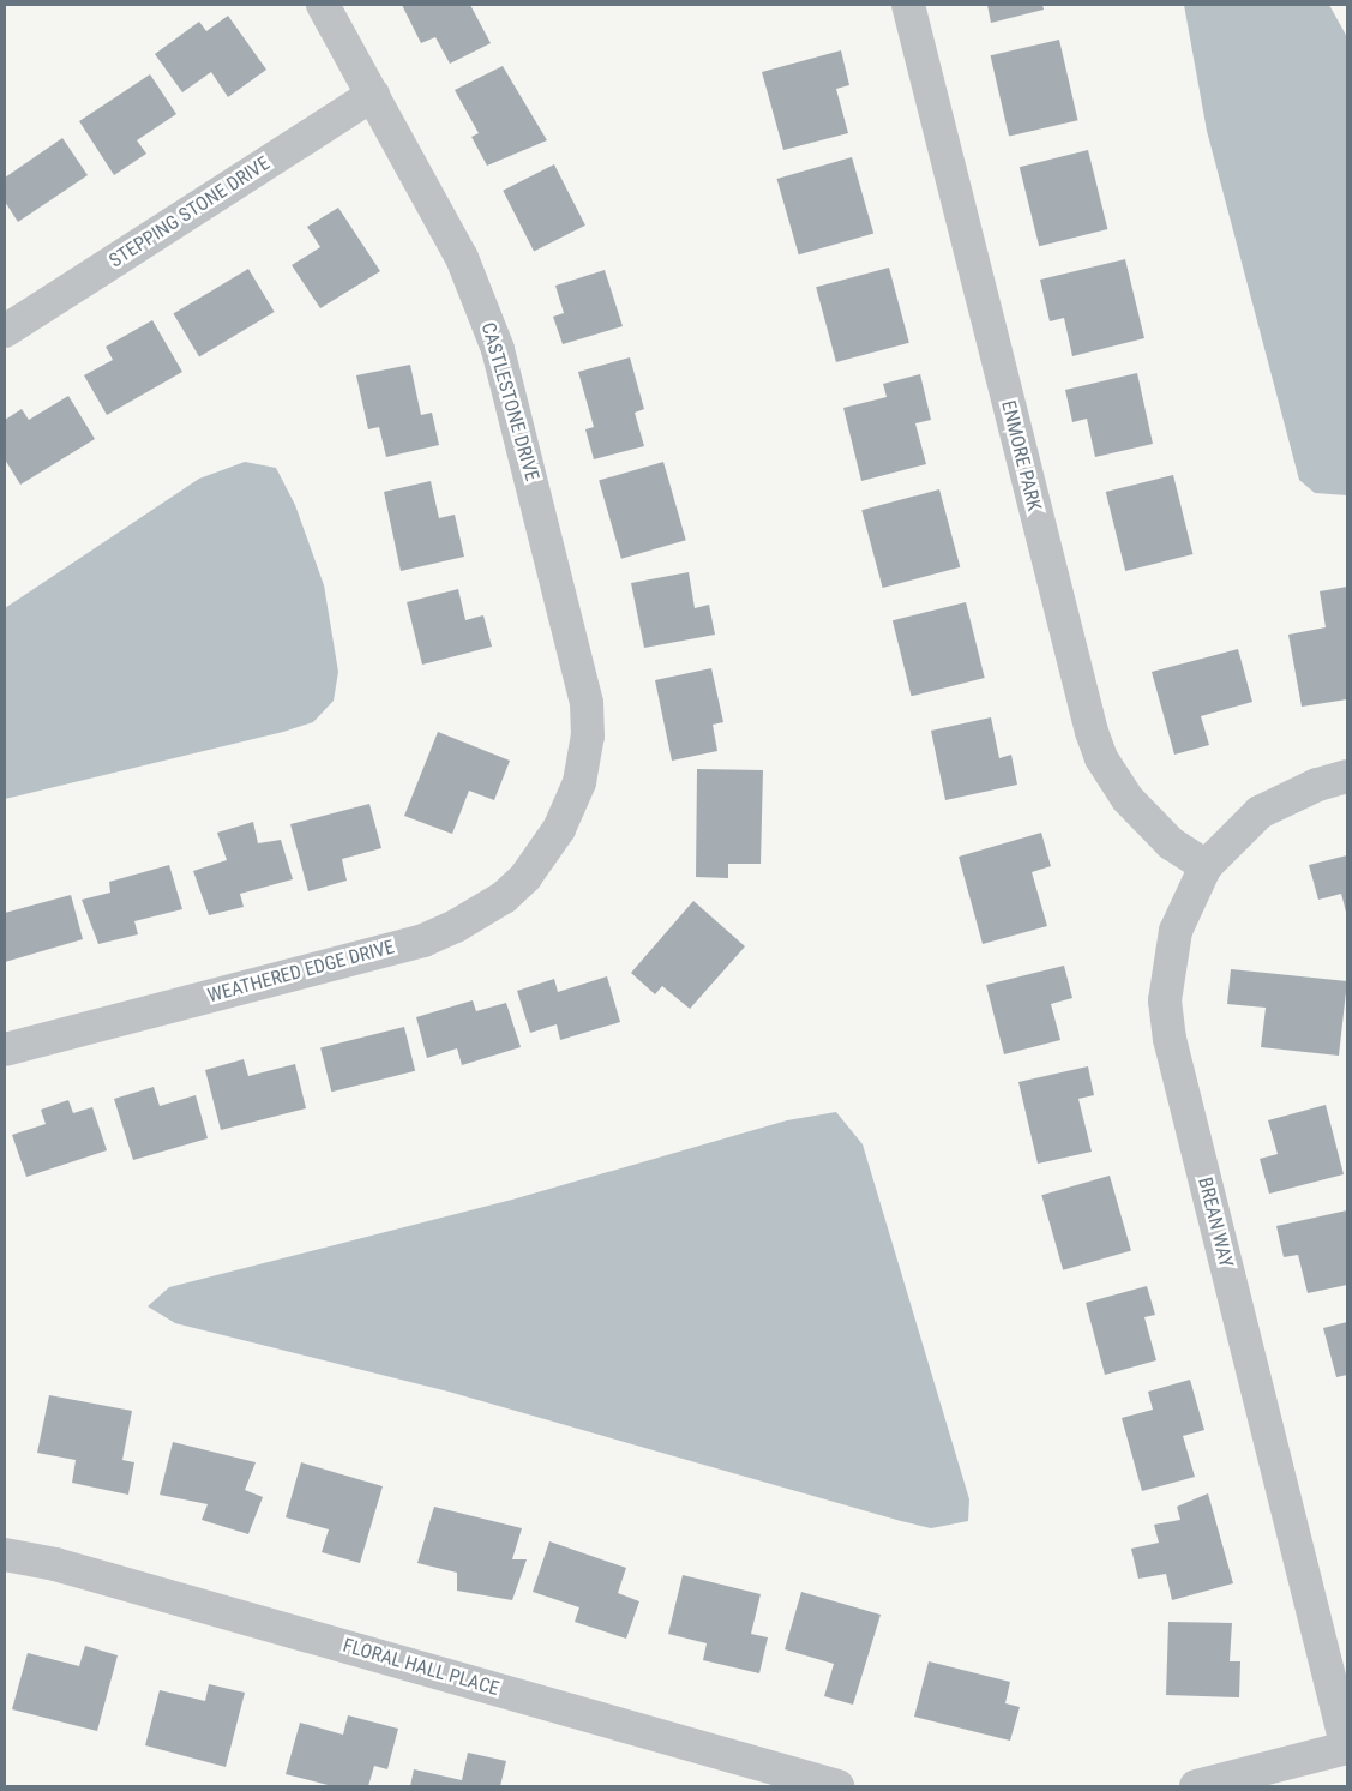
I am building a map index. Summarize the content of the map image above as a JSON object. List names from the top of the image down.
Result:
{
  "streets": {
    "street": [
      "STEPPING STONE DRIVE",
      "CASTLESTONE DRIVE",
      "ENMORE PARK",
      "WEATHERED EDGE DRIVE",
      "BREAN WAY",
      "FLORAL HALL PLACE"
    ]
  },
  "crossings": [
    ["STEPPING STONE DRIVE", "CASTLESTONE DRIVE"],
    ["CASTLESTONE DRIVE", "WEATHERED EDGE DRIVE"],
    ["ENMORE PARK", "BREAN WAY"]
  ]
}
